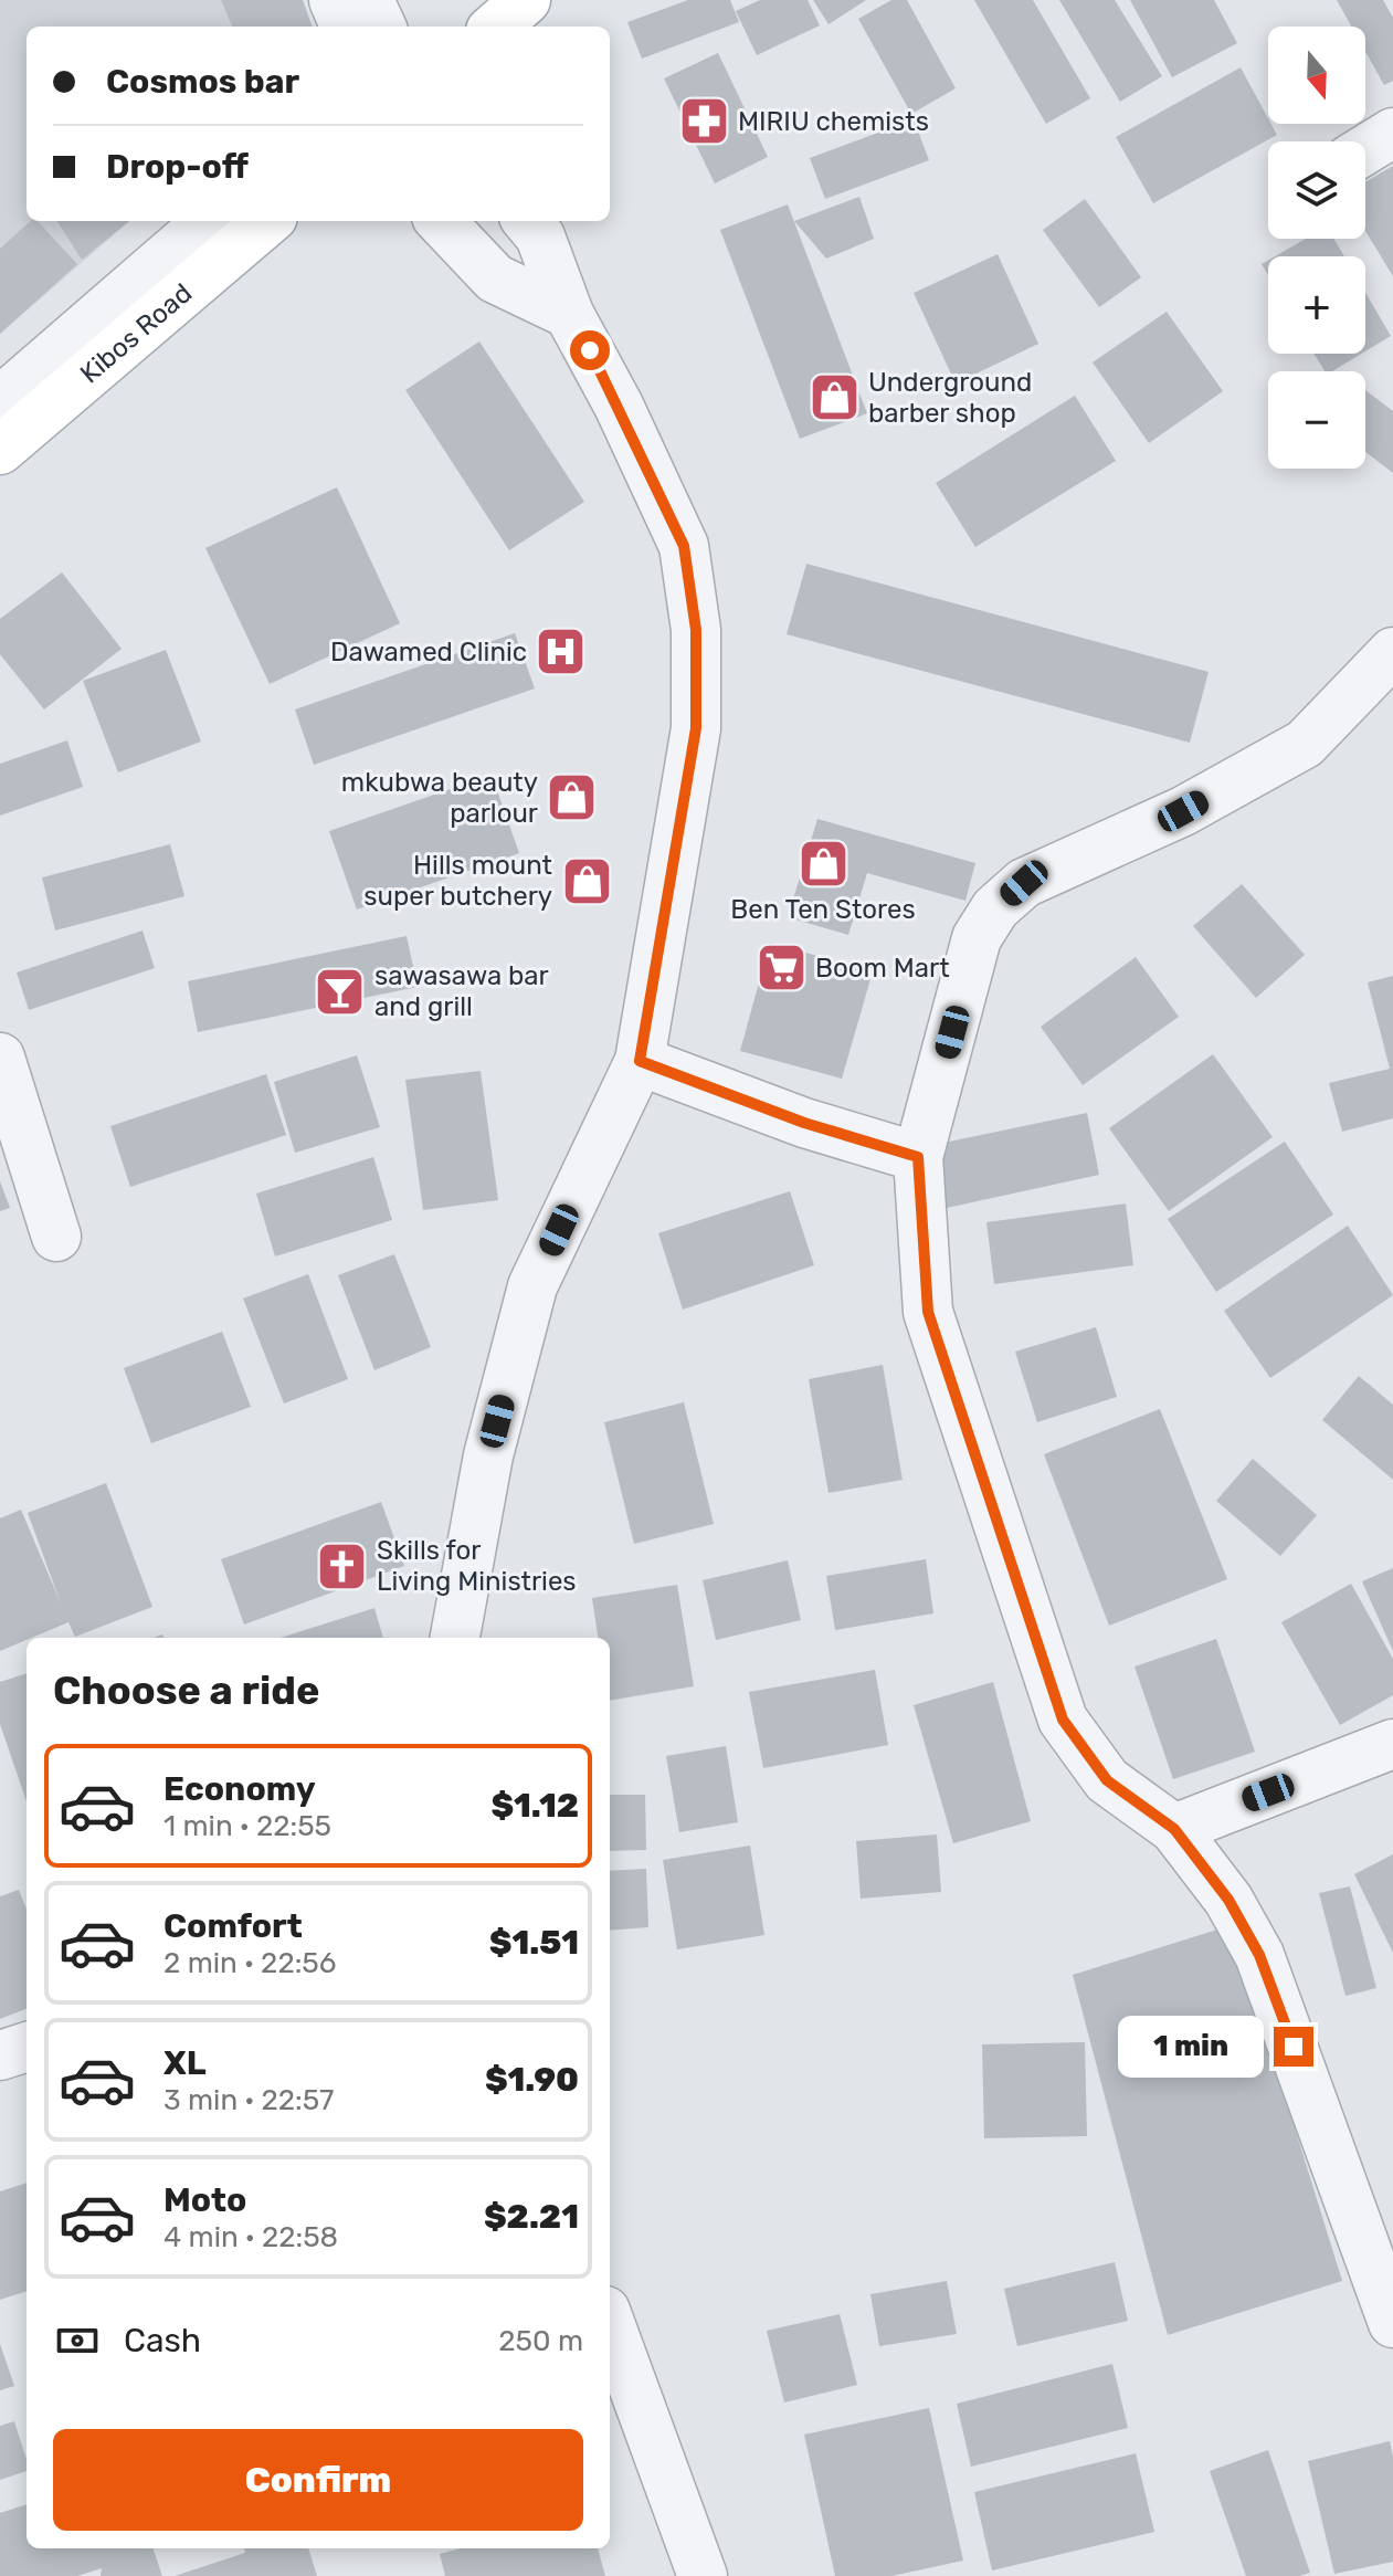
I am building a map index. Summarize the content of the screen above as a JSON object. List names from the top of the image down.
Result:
{
  "streets": {
    "main road": ["Kibos Road"]
  },
  "places": {
    "pharmacy": ["MIRIU chemists"],
    "shop": [
      "Underground barber shop",
      "mkubwa beauty parlour",
      "Ben Ten Stores",
      "Hills mount super butchery"
    ],
    "hospital": ["Dawamed Clinic"],
    "supermarket": ["Boom Mart"],
    "bar": ["sawasawa bar and grill"],
    "church": ["Skills for Living Ministries"]
  },
  "north": "bottom",
  "page": {
    "map_buttons": ["+", "−"],
    "banner": ["Cosmos bar", "Drop-off"],
    "heading": "Choose a ride",
    "list": [
      {
        "name": "Economy",
        "note": "1 min · 22:55",
        "value": "$1.12"
      },
      {
        "name": "Comfort",
        "note": "2 min · 22:56",
        "value": "$1.51"
      },
      {
        "name": "XL",
        "note": "3 min · 22:57",
        "value": "$1.90"
      },
      {
        "name": "Moto",
        "note": "4 min · 22:58",
        "value": "$2.21"
      }
    ],
    "bubble": "1 min",
    "pay": ["Cash", "250 m"],
    "buttons": "Confirm"
  }
}
